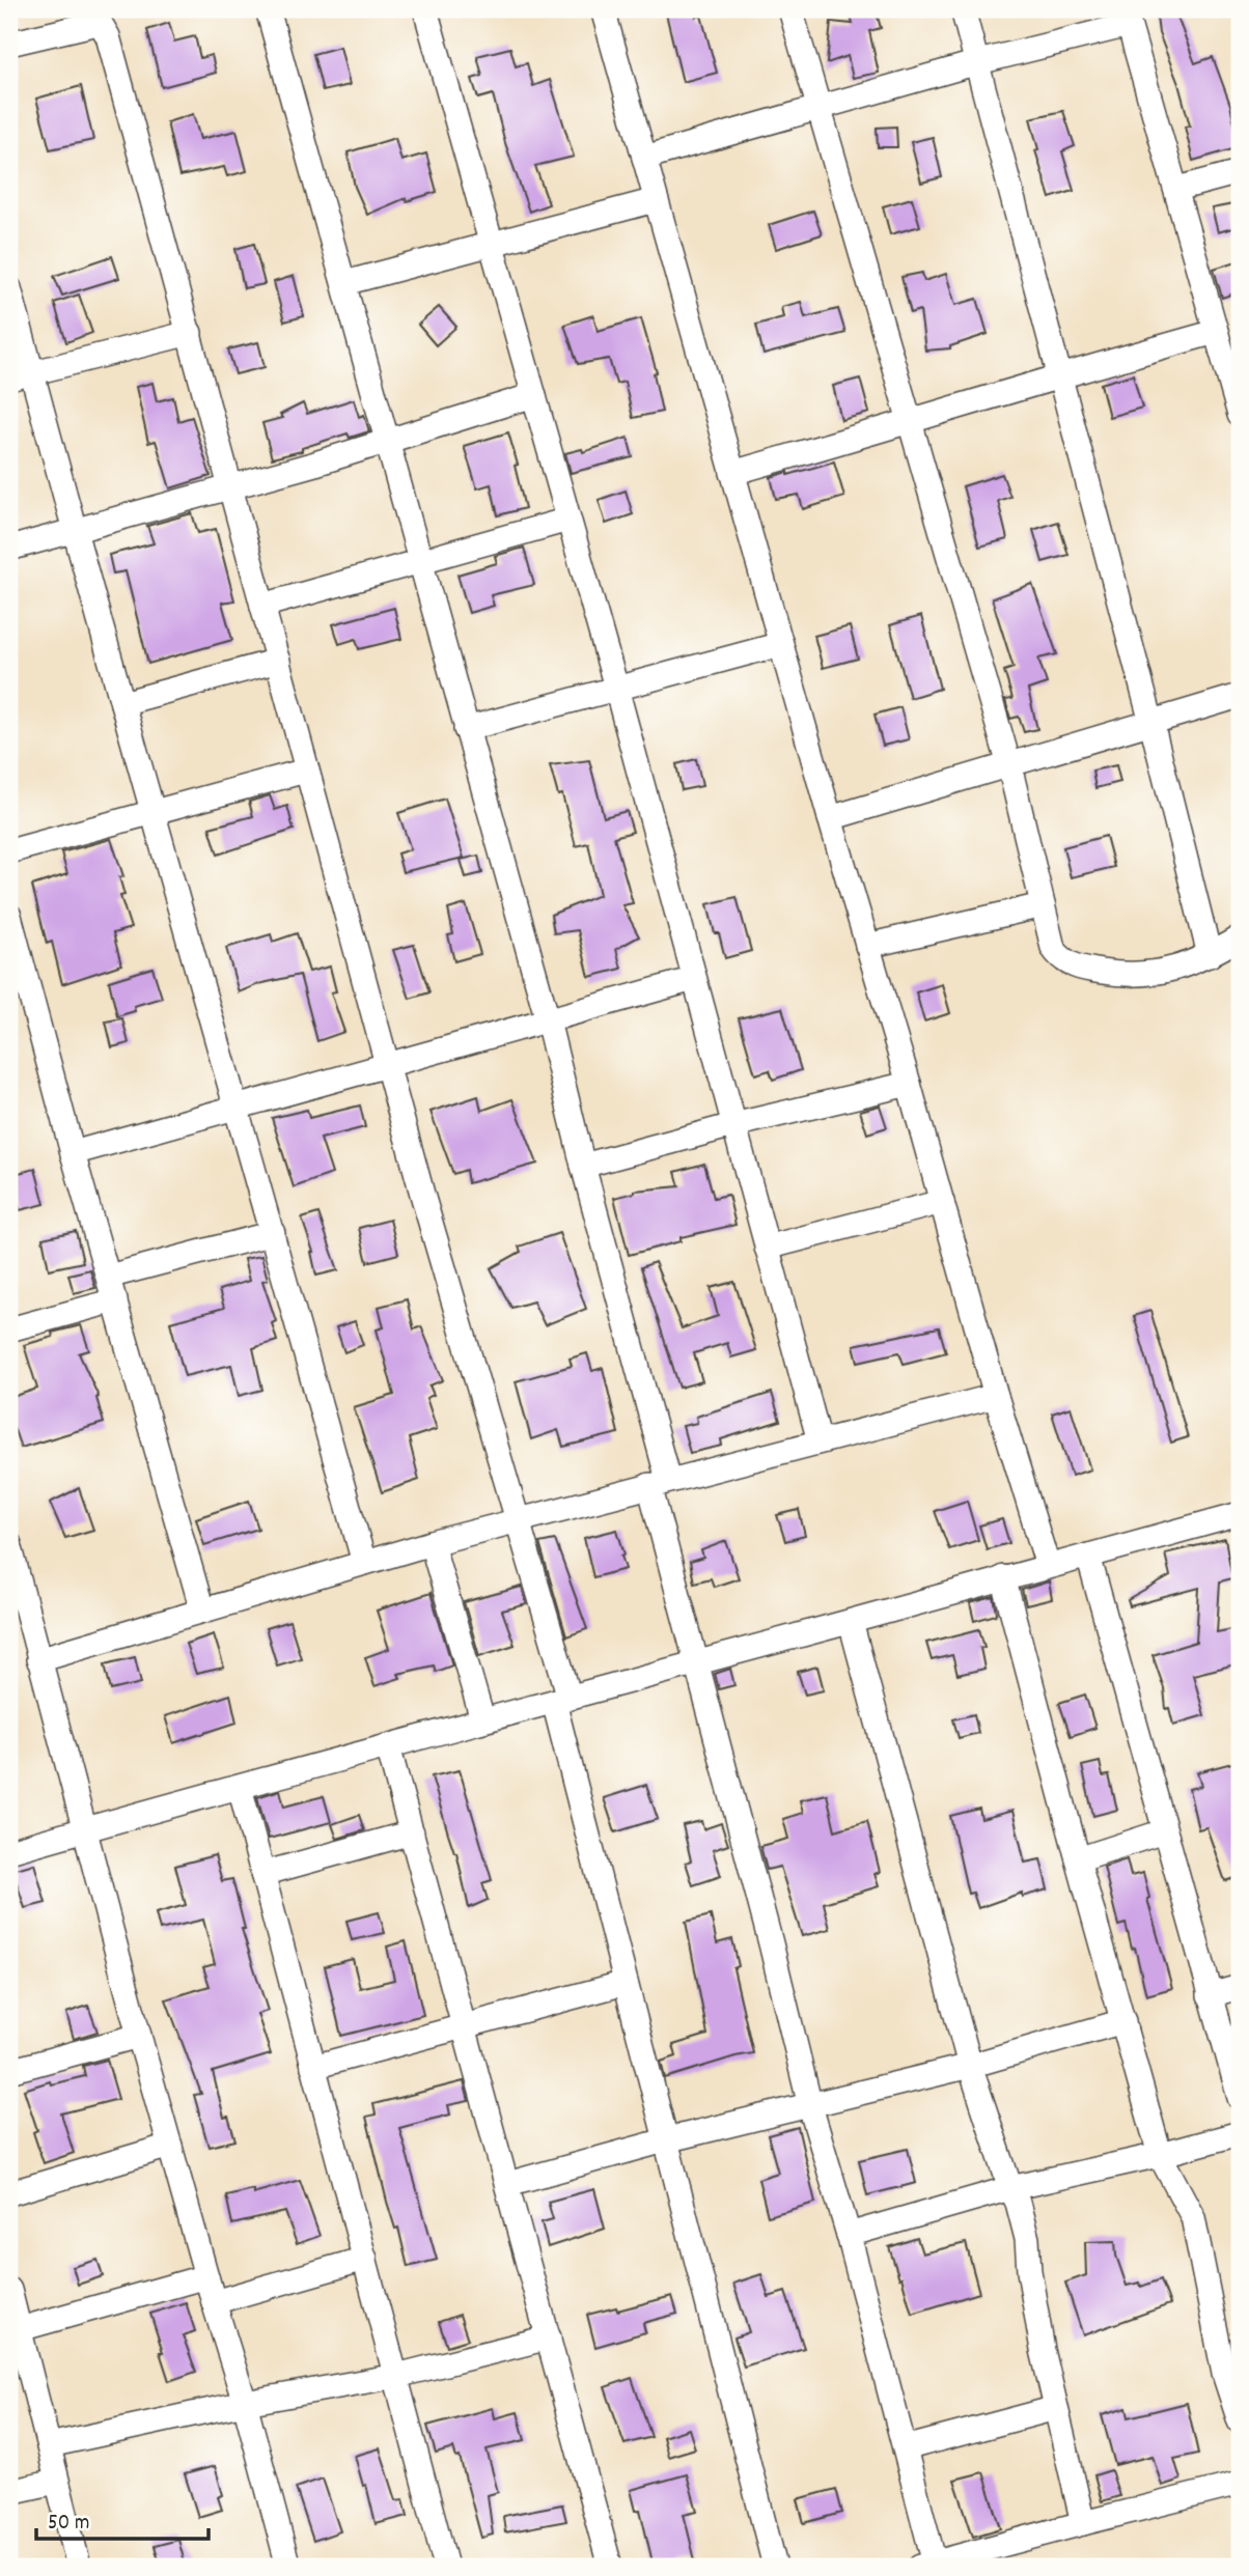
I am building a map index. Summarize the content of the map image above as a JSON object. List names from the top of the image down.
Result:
{
  "scale_bar": "50 m"
}
